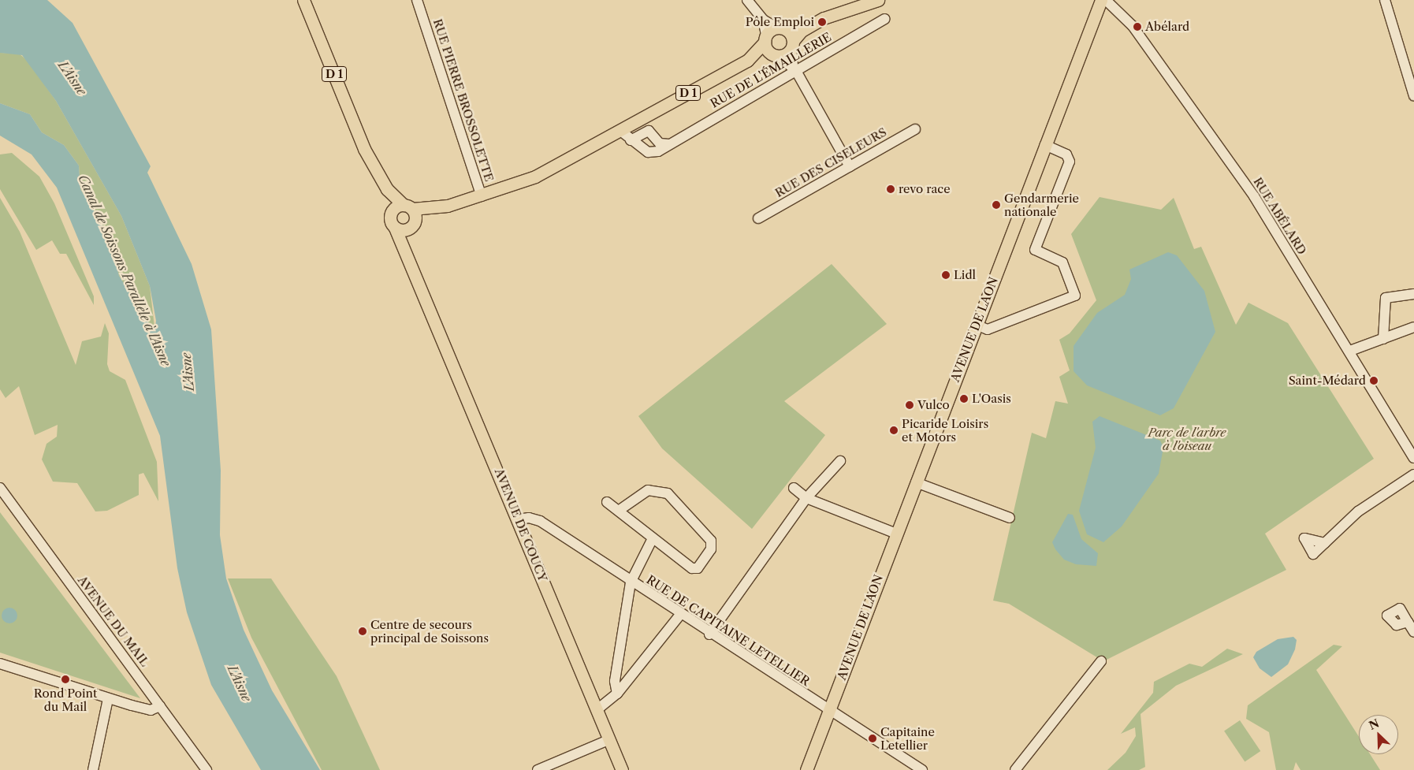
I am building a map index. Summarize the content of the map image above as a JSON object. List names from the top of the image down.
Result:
{
  "streets": {
    "main road": ["D 1", "AVENUE DE LAON", "AVENUE DE COUCY"],
    "street": [
      "RUE DE L'ÉMAILLERIE",
      "RUE PIERRE BROSSOLETTE",
      "RUE DES CISELEURS",
      "RUE ABÉLARD",
      "AVENUE DU MAIL",
      "RUE DE CAPITAINE LETELLIER"
    ]
  },
  "crossings": [
    ["RUE DE L'ÉMAILLERIE", "D 1"],
    ["D 1", "RUE PIERRE BROSSOLETTE"],
    ["D 1", "AVENUE DE COUCY"],
    ["AVENUE DE LAON", "RUE DE CAPITAINE LETELLIER"],
    ["AVENUE DE COUCY", "RUE DE CAPITAINE LETELLIER"]
  ],
  "water": ["L'Aisne", "Canal de Soissons Parallèle à l'Aisne"],
  "parks": ["Parc de l'arbre à l'oiseau"],
  "places": [
    "Pôle Emploi",
    "Abélard",
    "revo race",
    "Gendarmerie nationale",
    "Lidl",
    "Saint-Médard",
    "L'Oasis",
    "Vulco",
    "Picaride Loisirs et Motors",
    "Centre de secours principal de Soissons",
    "Rond Point du Mail",
    "Capitaine Letellier"
  ],
  "north": "top left"
}
